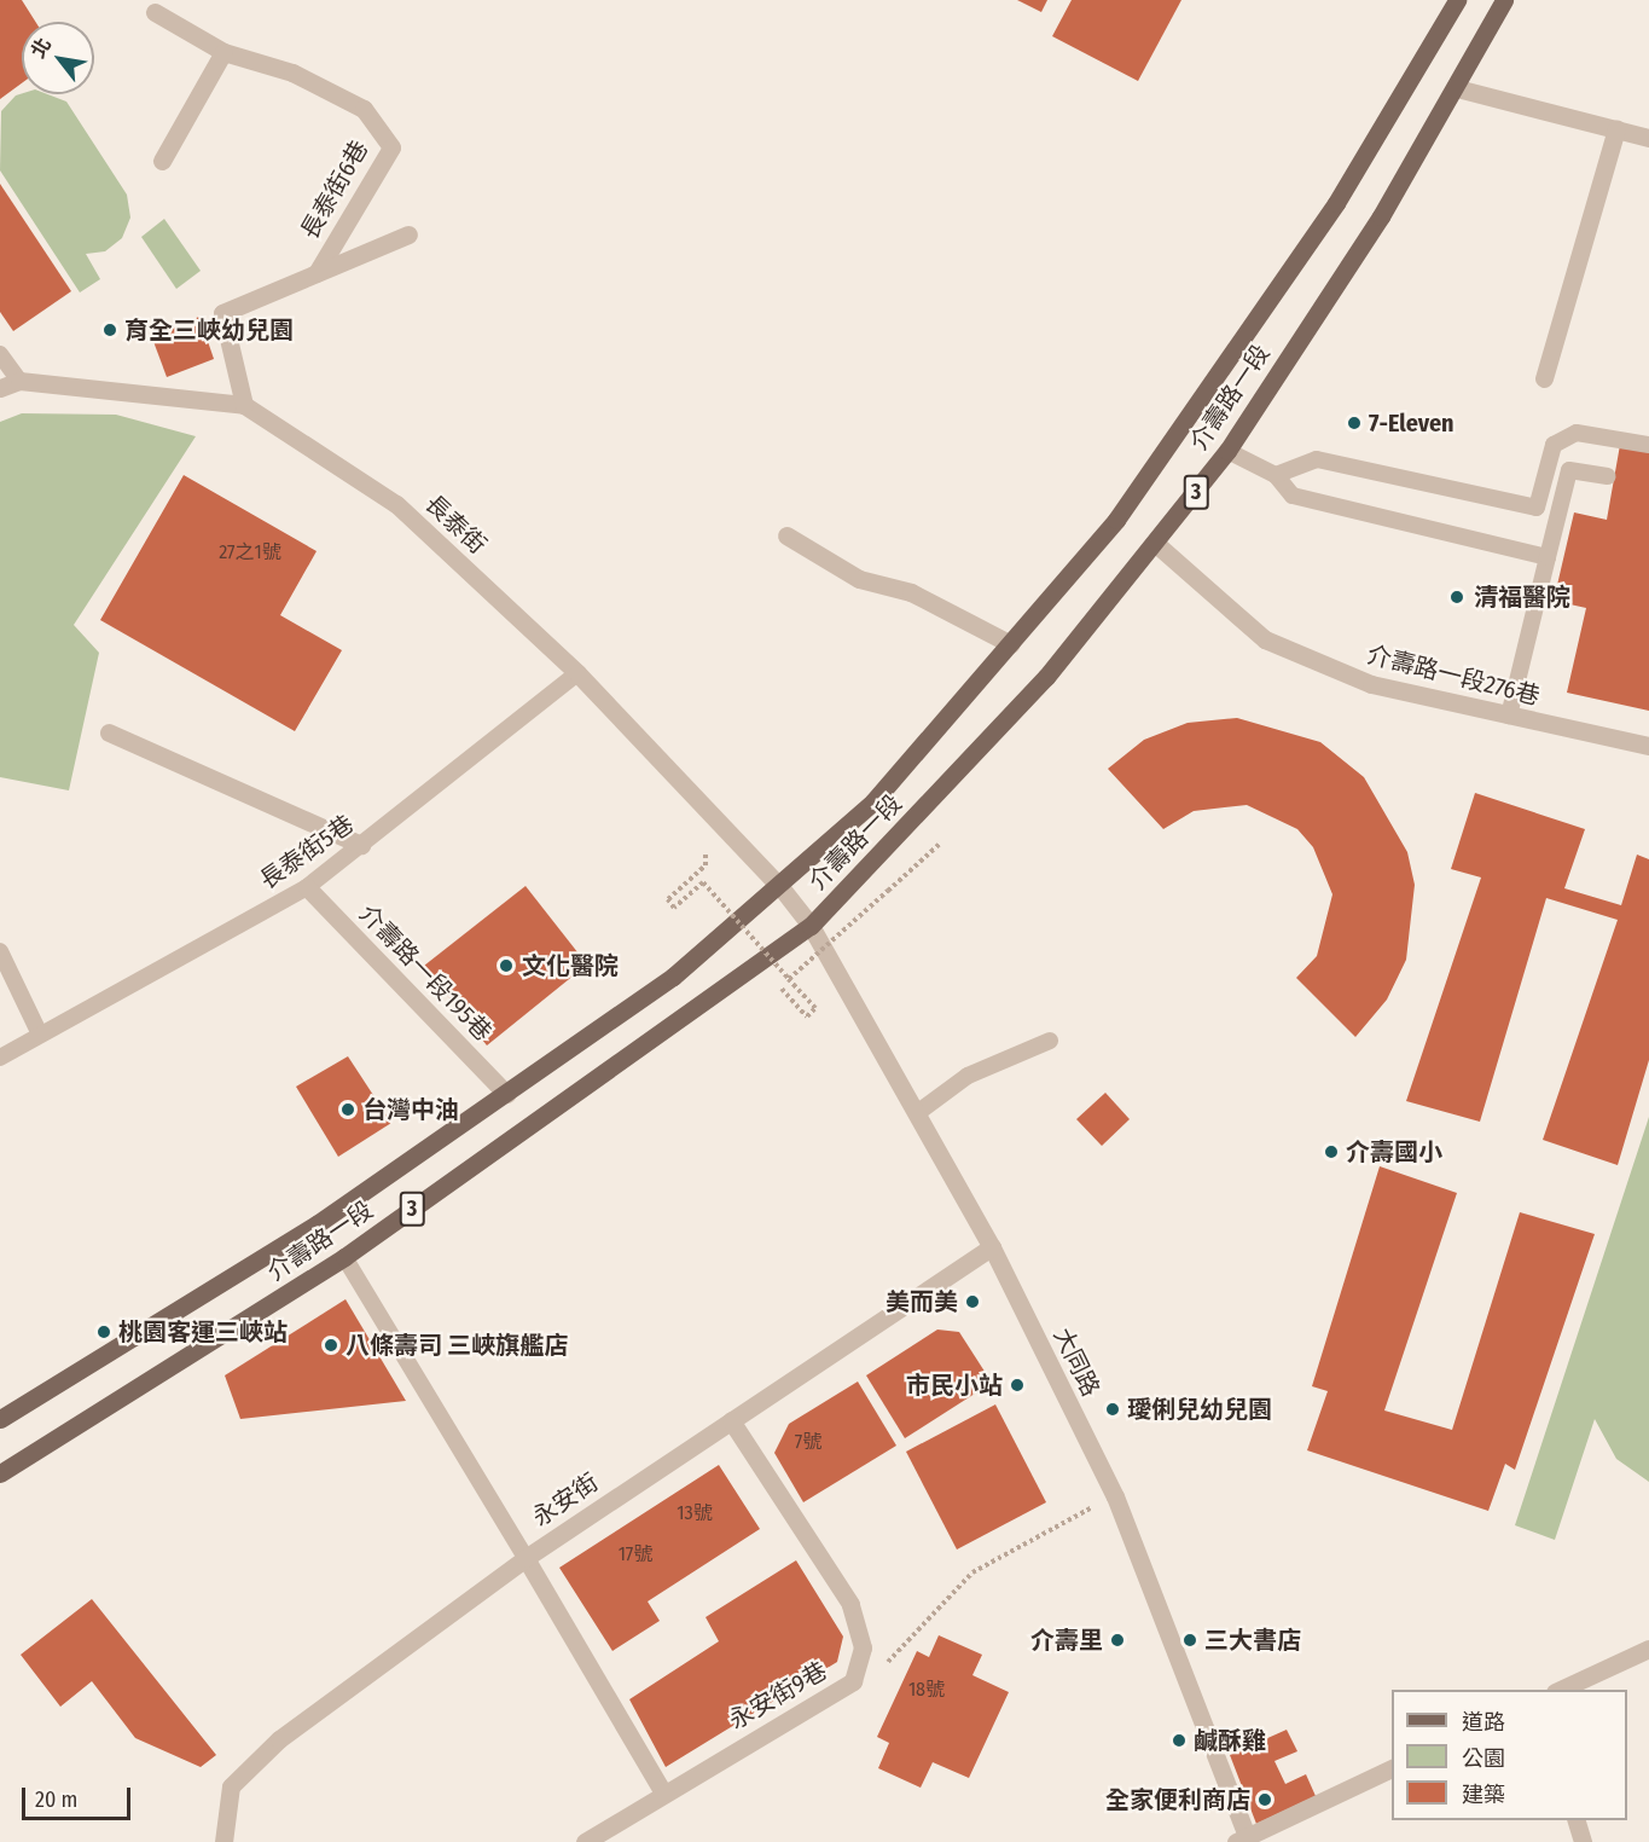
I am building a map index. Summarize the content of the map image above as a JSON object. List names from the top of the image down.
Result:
{
  "streets": {
    "main road": ["介壽路一段", "3"],
    "street": [
      "長泰街6巷",
      "長泰街",
      "介壽路一段276巷",
      "介壽路一段195巷",
      "大同路",
      "永安街",
      "永安街9巷"
    ],
    "lane": ["長泰街5巷"]
  },
  "crossings": [
    ["介壽路一段", "長泰街"],
    ["介壽路一段", "介壽路一段276巷"],
    ["介壽路一段", "介壽路一段195巷"],
    ["介壽路一段", "大同路"],
    ["長泰街", "長泰街5巷"],
    ["長泰街", "大同路"],
    ["長泰街5巷", "介壽路一段195巷"],
    ["大同路", "永安街"],
    ["永安街", "永安街9巷"]
  ],
  "places": [
    "育全三峽幼兒園",
    "7-Eleven",
    "清福醫院",
    "文化醫院",
    "台灣中油",
    "介壽國小",
    "美而美",
    "桃園客運三峽站",
    "八條壽司 三峽旗艦店",
    "市民小站",
    "璦俐兒幼兒園",
    "介壽里",
    "三大書店",
    "鹹酥雞",
    "全家便利商店"
  ],
  "house_numbers": [
    "27之1號",
    "7號",
    "13號",
    "17號",
    "18號"
  ],
  "legend": ["道路", "公園", "建築"],
  "scale_bar": "20 m",
  "north": "top left"
}
